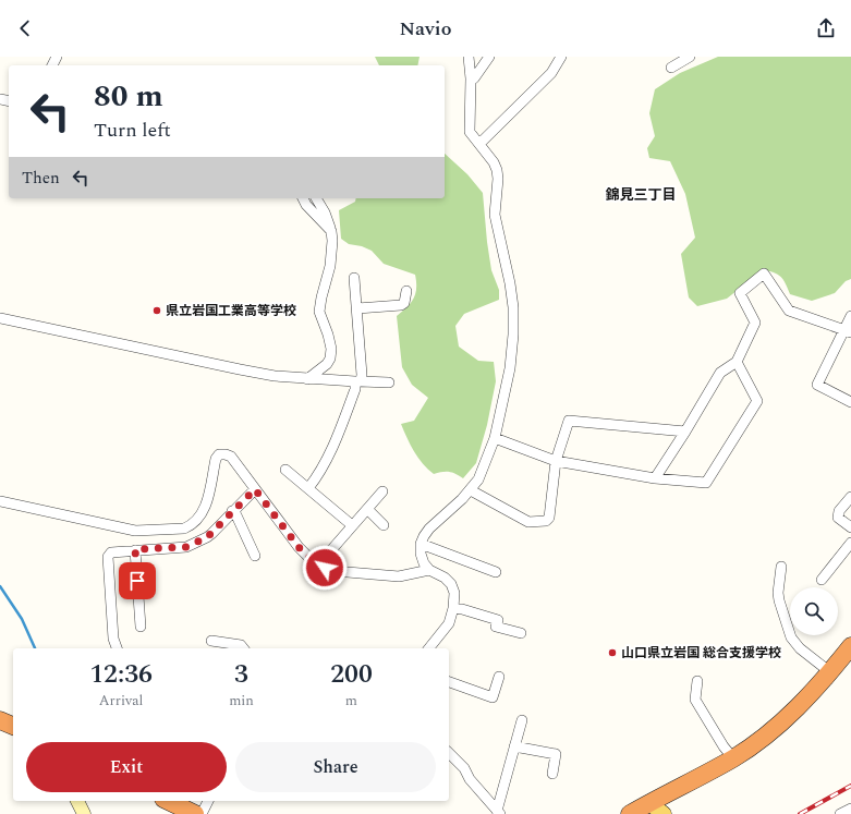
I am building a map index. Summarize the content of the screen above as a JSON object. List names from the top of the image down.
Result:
{
  "districts": ["錦見三丁目"],
  "places": ["県立岩国工業高等学校", "山口県立岩国 総合支援学校"],
  "page": {
    "header": "Navio",
    "turn": ["80 m", "Turn left"],
    "then": "Then",
    "eta": [
      "12:36",
      "Arrival",
      "3",
      "min",
      "200",
      "m"
    ],
    "buttons": ["Exit", "Share"]
  }
}
